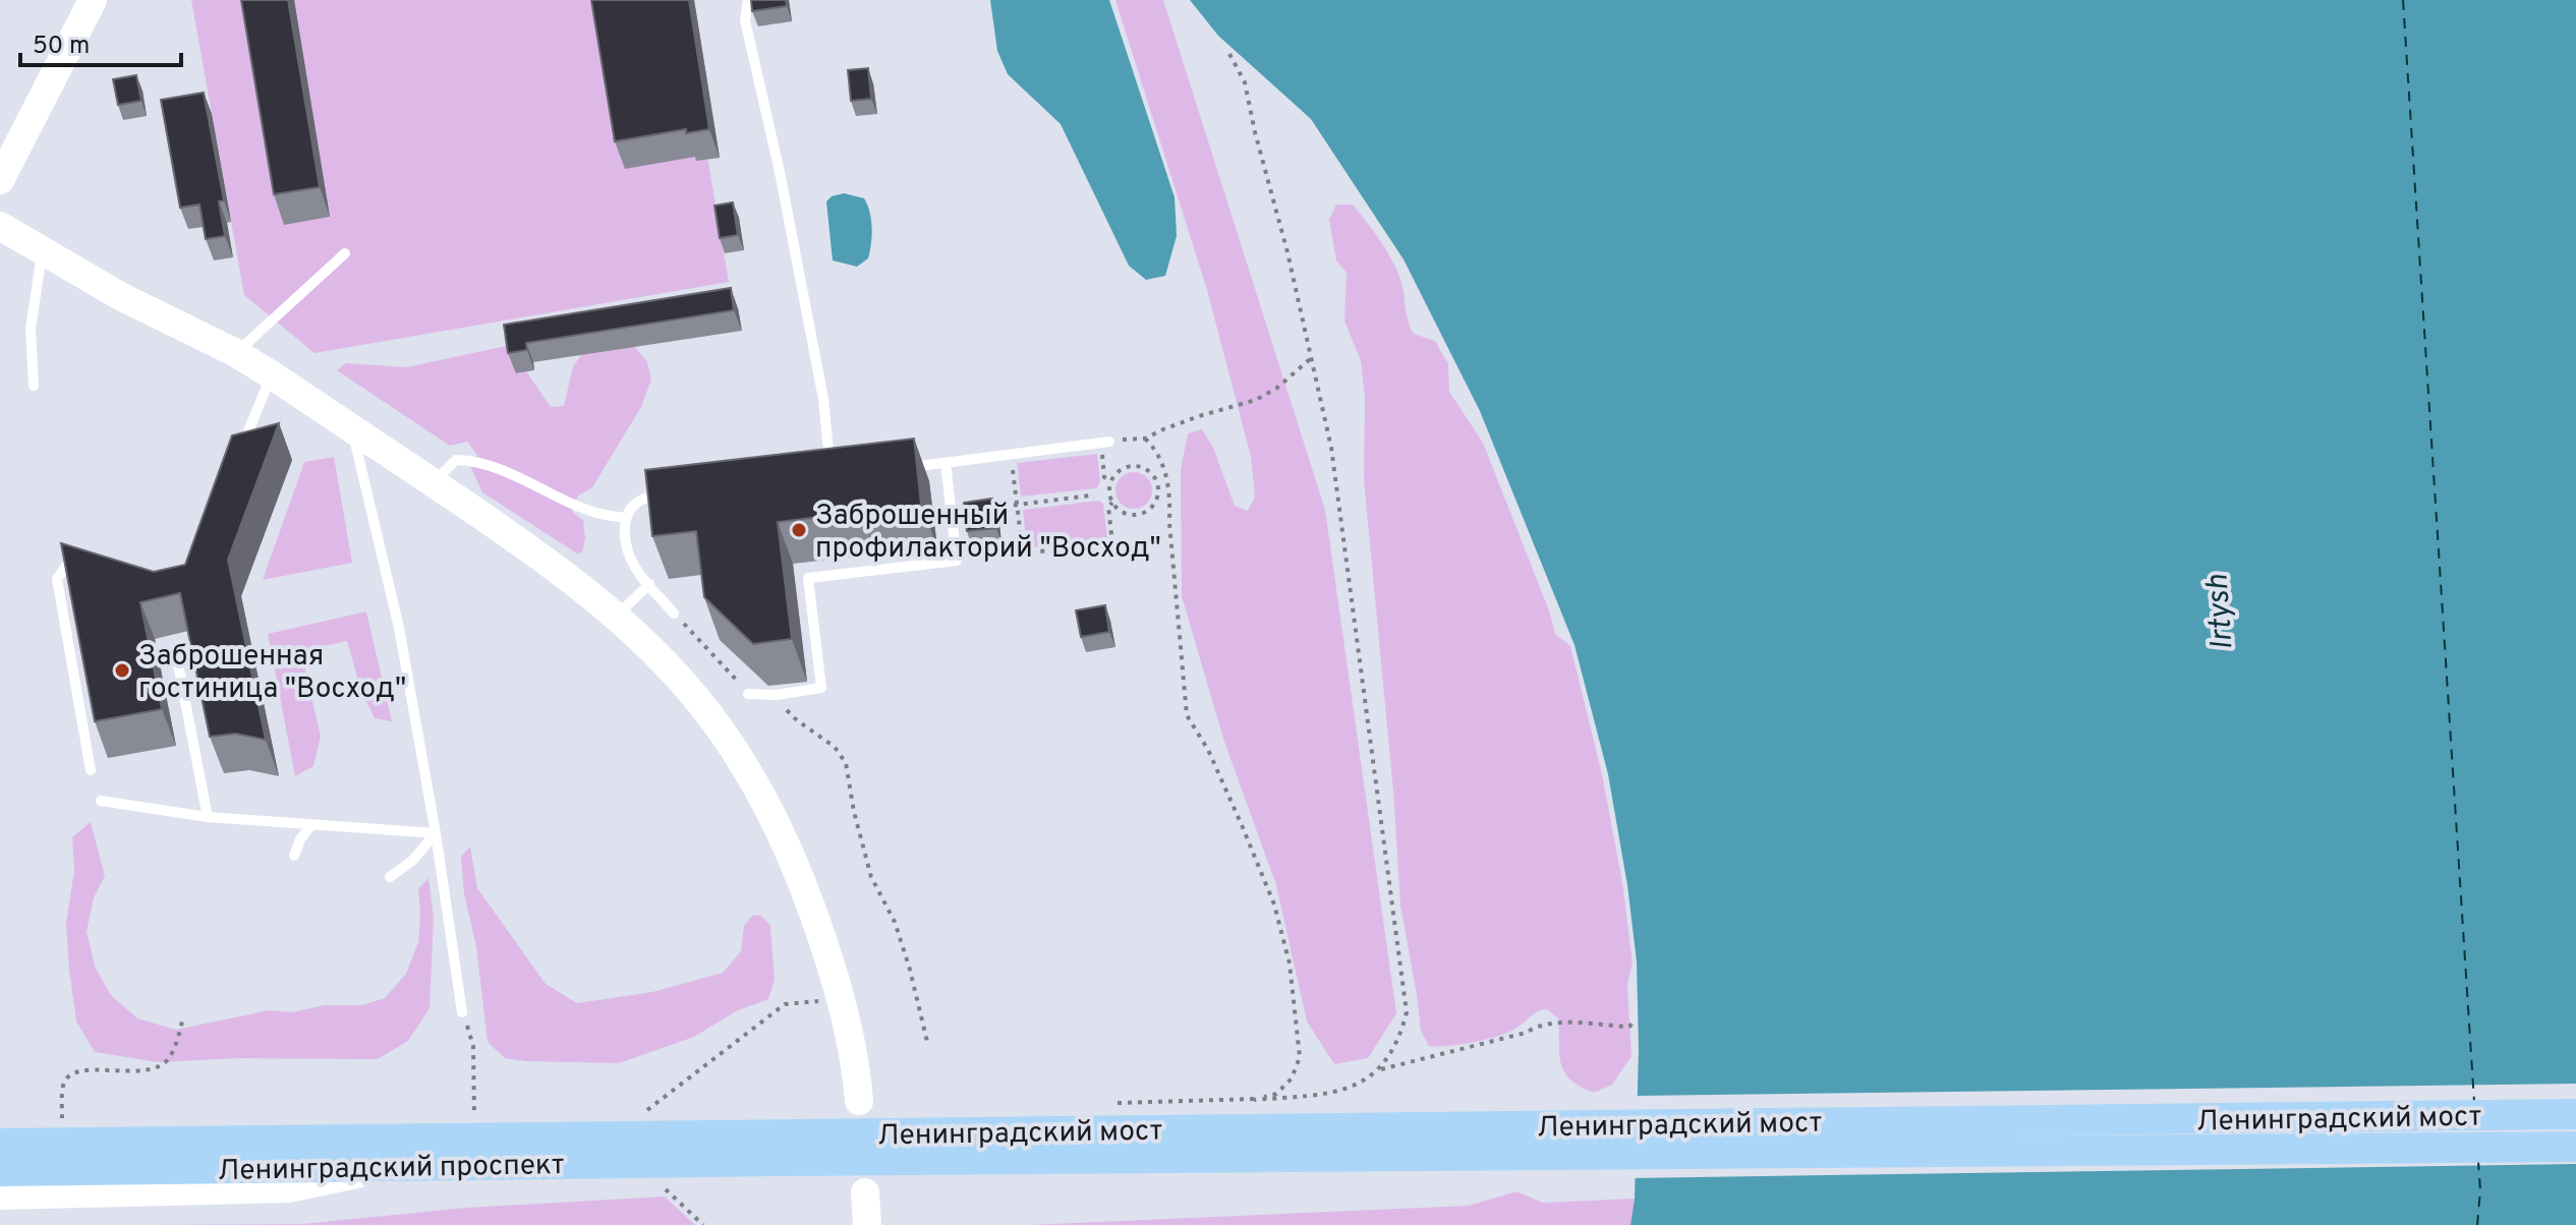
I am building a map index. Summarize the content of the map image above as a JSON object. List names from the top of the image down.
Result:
{
  "streets": {
    "main road": ["Ленинградский мост", "Ленинградский проспект"]
  },
  "crossings": [
    ["Ленинградский мост", "Ленинградский проспект"]
  ],
  "water": ["Irtysh"],
  "places": ["Заброшенный профилакторий \"Восход\"", "Заброшенная гостиница \"Восход\""],
  "scale_bar": "50 m"
}
